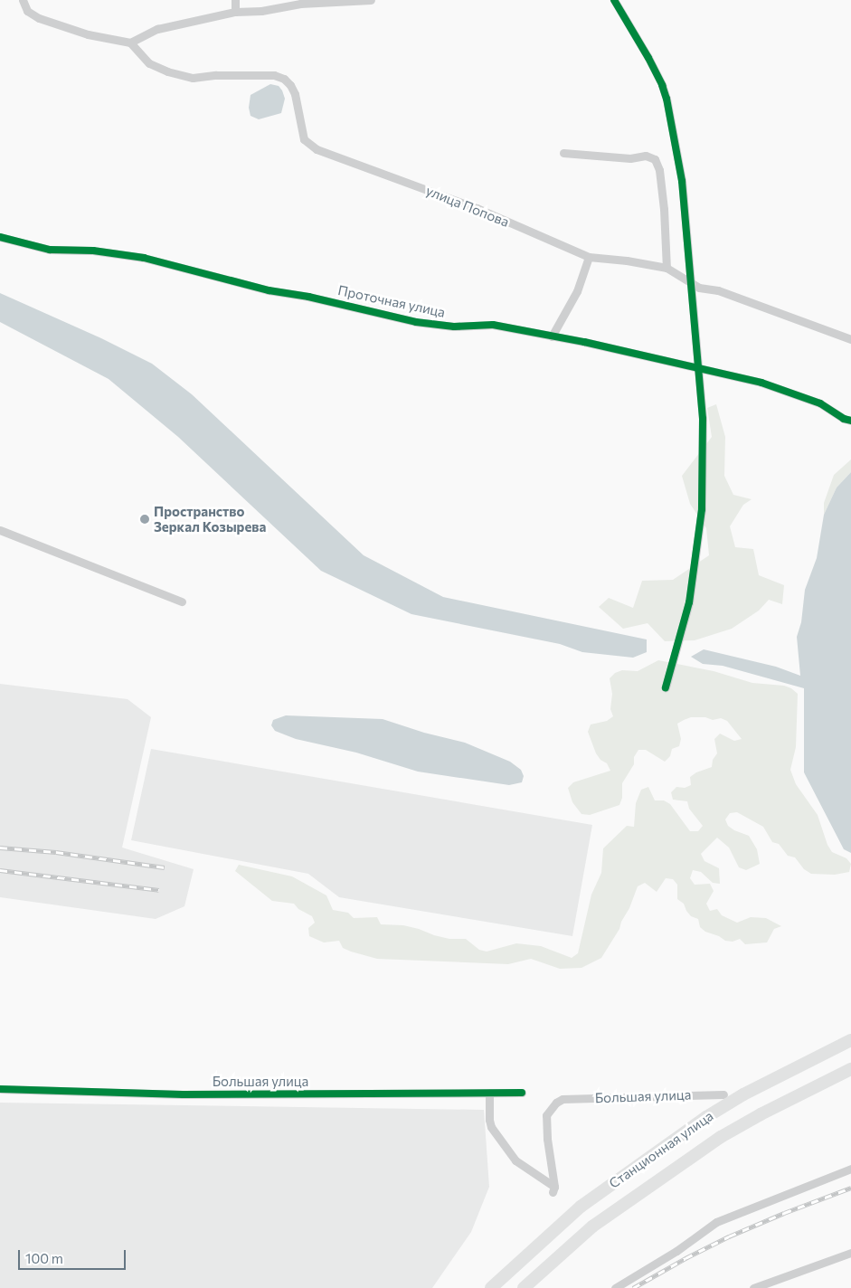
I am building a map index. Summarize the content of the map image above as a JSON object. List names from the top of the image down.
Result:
{
  "streets": {
    "main road": ["Станционная улица"],
    "street": ["улица Попова", "Проточная улица", "Большая улица"]
  },
  "places": ["Пространство Зеркал Козырева"],
  "scale_bar": "100 m"
}
